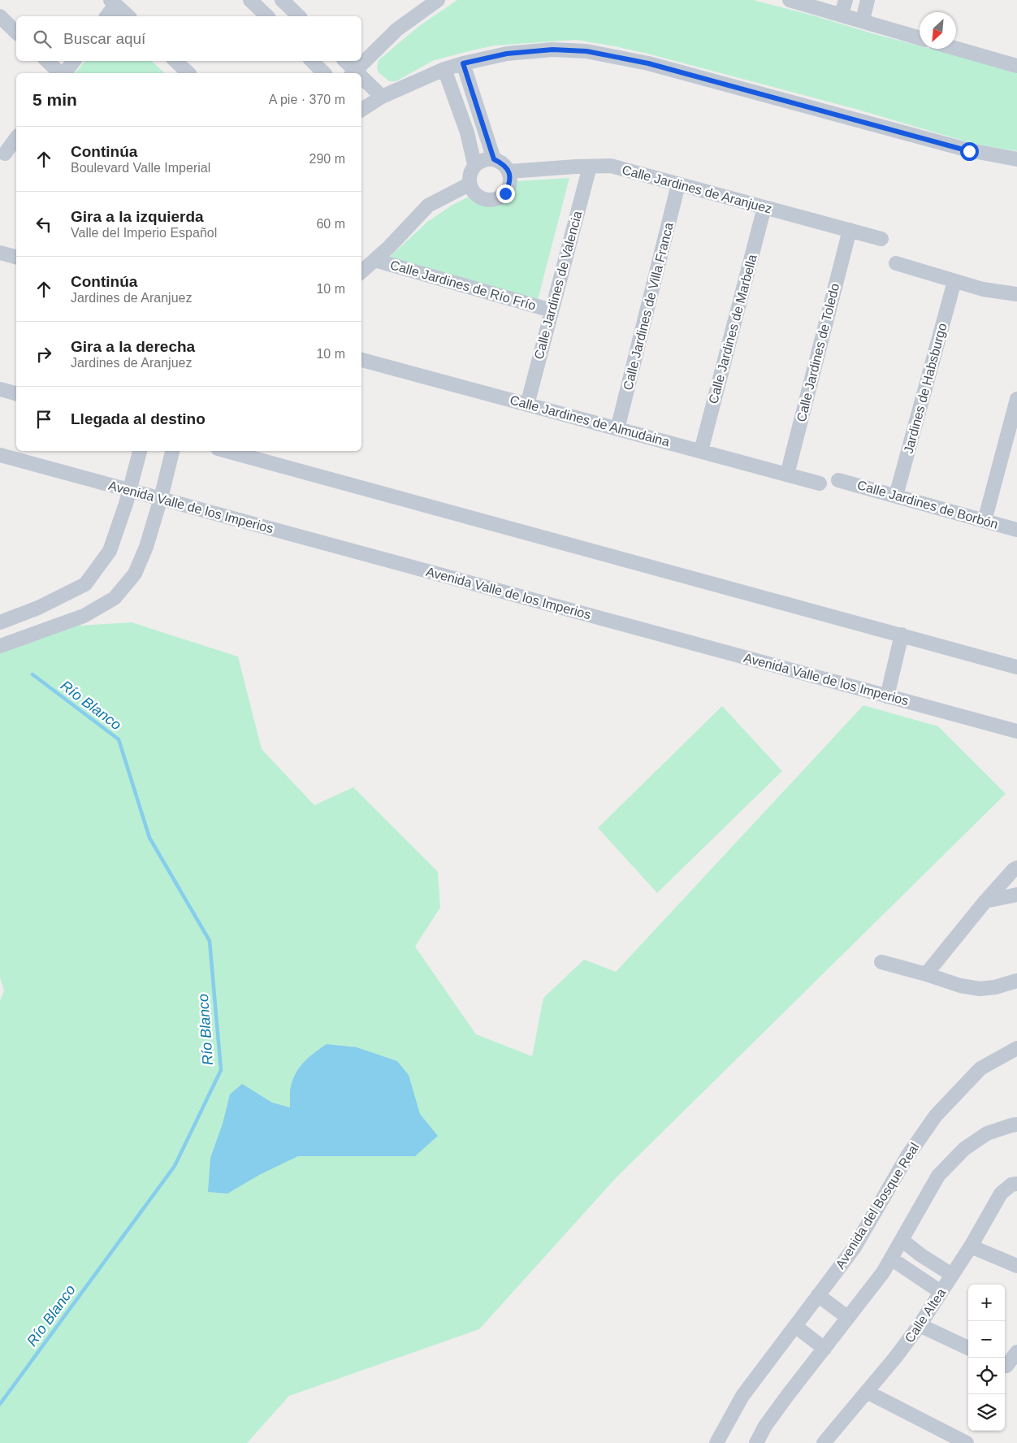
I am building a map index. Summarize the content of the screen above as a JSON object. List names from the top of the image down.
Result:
{
  "streets": {
    "street": [
      "Calle Jardines de Aranjuez",
      "Calle Jardines de Río Frío",
      "Calle Jardines de Valencia",
      "Calle Jardines de Villa Franca",
      "Calle Jardines de Marbella",
      "Calle Jardines de Toledo",
      "Jardines de Habsburgo",
      "Calle Jardines de Almudaina",
      "Calle Jardines de Borbón",
      "Avenida Valle de los Imperios",
      "Avenida del Bosque Real",
      "Calle Altea"
    ]
  },
  "crossings": [
    ["Calle Jardines de Aranjuez", "Calle Jardines de Valencia"],
    ["Calle Jardines de Aranjuez", "Calle Jardines de Villa Franca"],
    ["Calle Jardines de Aranjuez", "Calle Jardines de Marbella"],
    ["Calle Jardines de Aranjuez", "Calle Jardines de Toledo"],
    ["Calle Jardines de Río Frío", "Calle Jardines de Valencia"],
    ["Calle Jardines de Valencia", "Calle Jardines de Almudaina"],
    ["Calle Jardines de Villa Franca", "Calle Jardines de Almudaina"],
    ["Calle Jardines de Marbella", "Calle Jardines de Almudaina"],
    ["Calle Jardines de Toledo", "Calle Jardines de Almudaina"],
    ["Jardines de Habsburgo", "Calle Jardines de Borbón"]
  ],
  "water": ["Río Blanco"],
  "north": "bottom left",
  "page": {
    "search": "Buscar aquí",
    "heading": ["5 min", "A pie · 370 m"],
    "list": [
      ["Continúa", "Boulevard Valle Imperial", "290 m"],
      ["Gira a la izquierda", "Valle del Imperio Español", "60 m"],
      ["Continúa", "Jardines de Aranjuez", "10 m"],
      ["Gira a la derecha", "Jardines de Aranjuez", "10 m"],
      "Llegada al destino"
    ],
    "map_buttons": ["+", "−"]
  }
}
